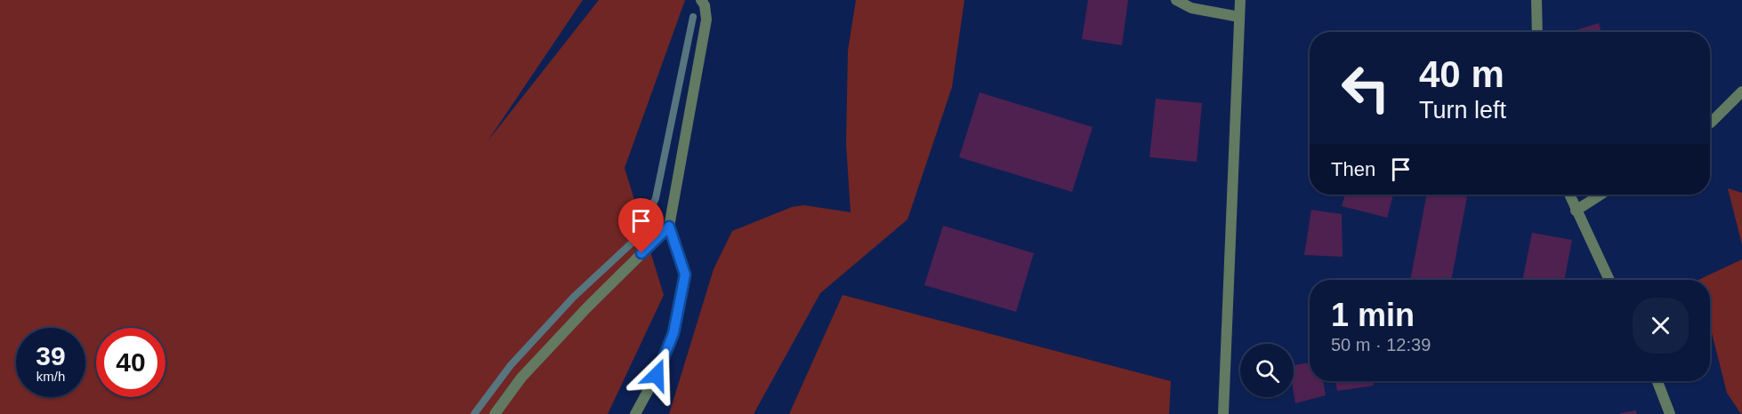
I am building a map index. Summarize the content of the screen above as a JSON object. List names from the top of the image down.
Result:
{
  "page": {
    "turn": ["40 m", "Turn left"],
    "then": "Then",
    "heading": ["1 min", "50 m · 12:39"],
    "speed": "39 km/h",
    "limit": "40"
  }
}
